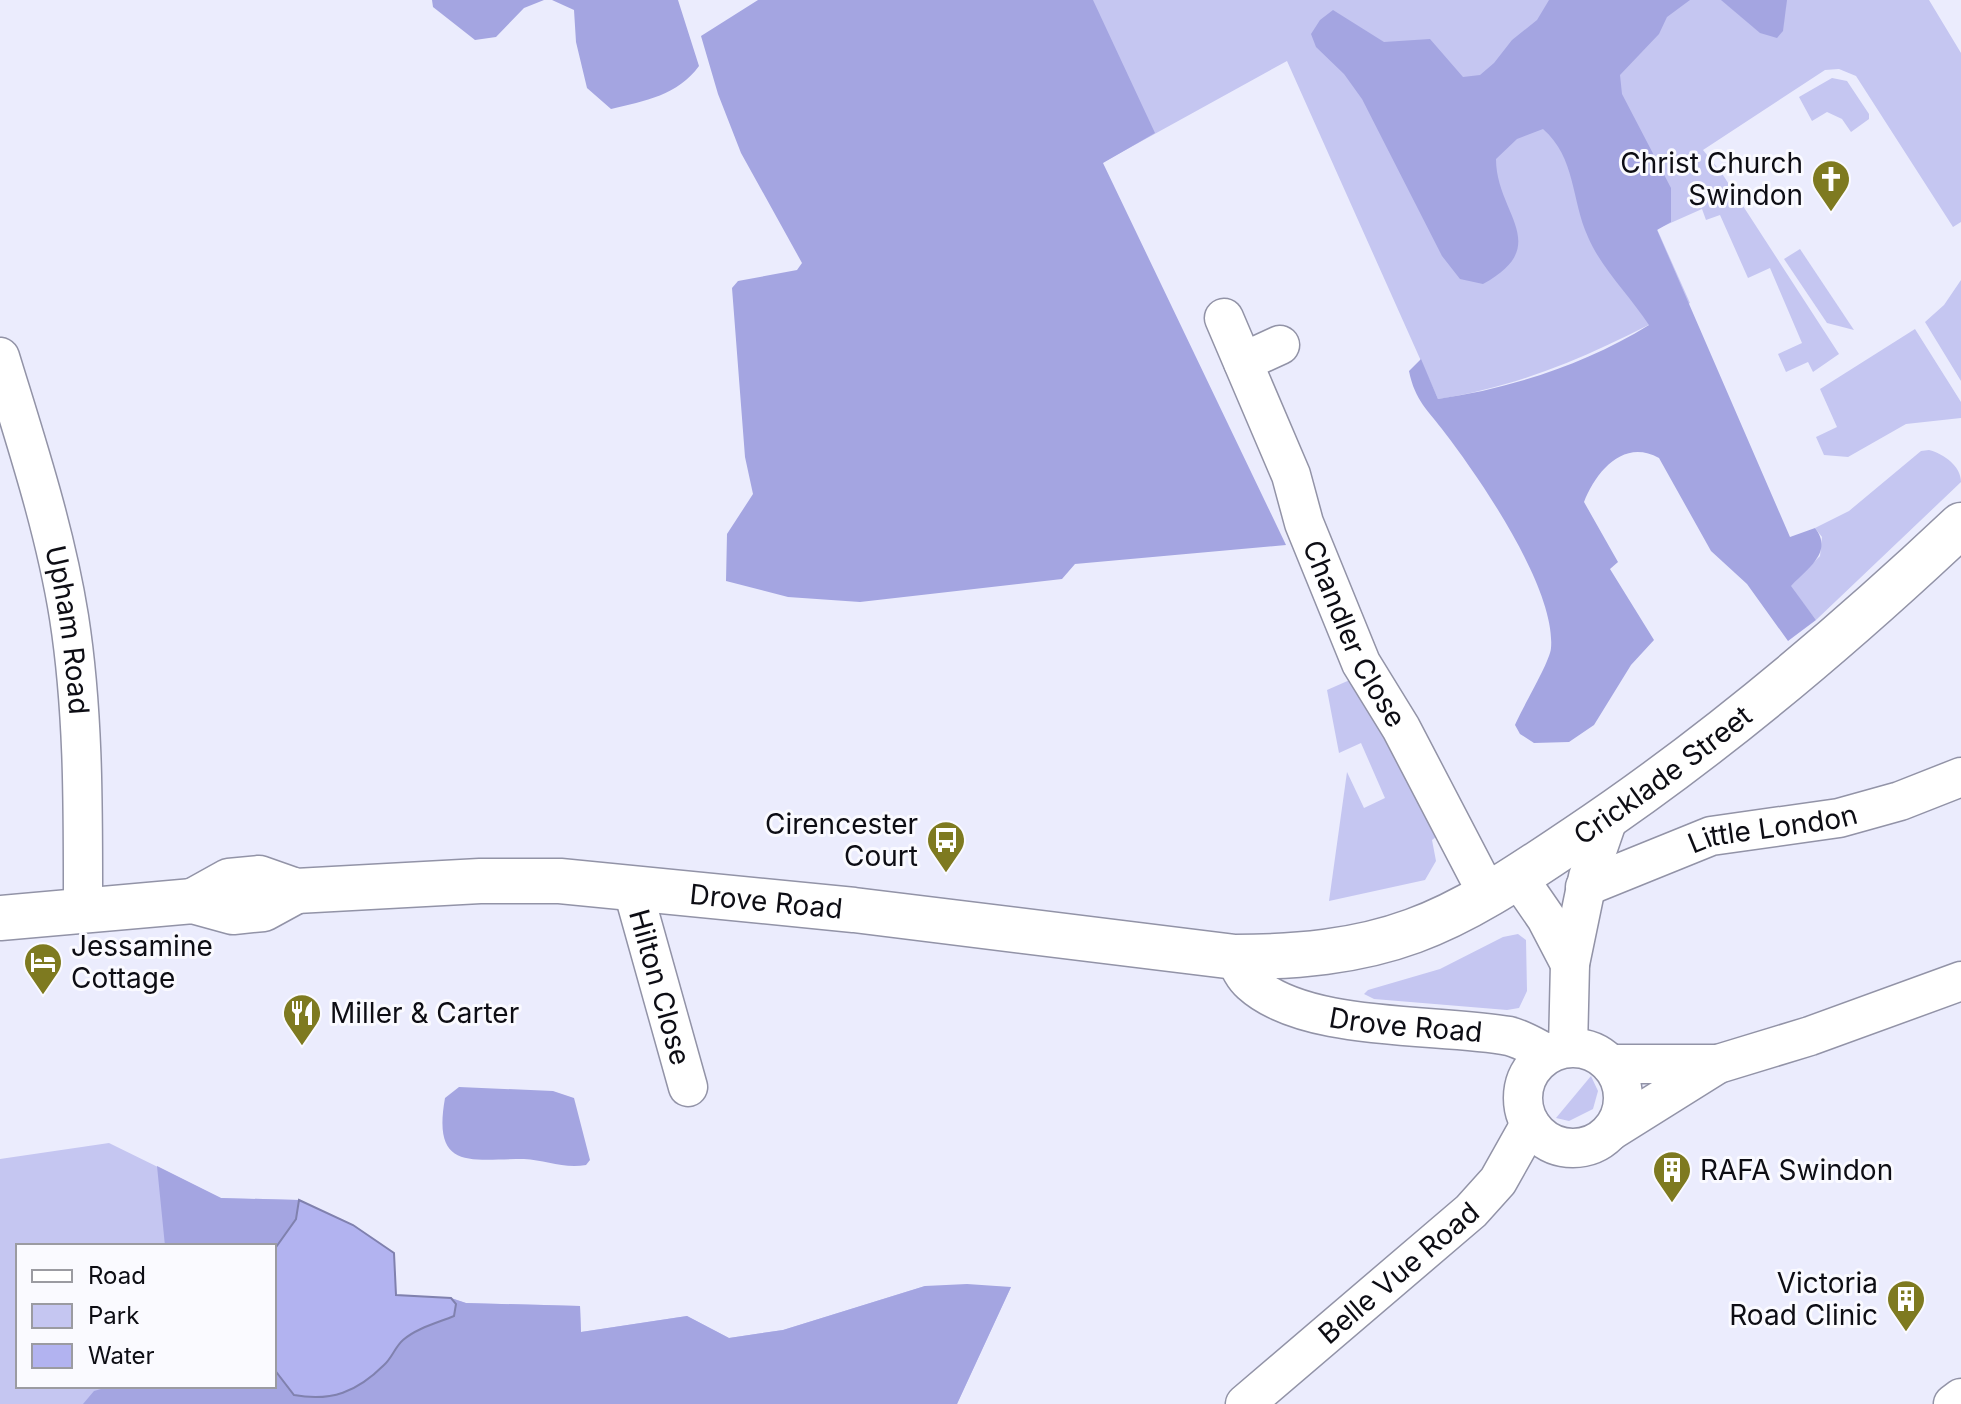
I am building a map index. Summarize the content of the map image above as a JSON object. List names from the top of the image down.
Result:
{
  "streets": {
    "main road": ["Cricklade Street", "Drove Road"],
    "street": [
      "Upham Road",
      "Chandler Close",
      "Little London",
      "Hilton Close",
      "Belle Vue Road"
    ]
  },
  "crossings": [
    ["Upham Road", "Drove Road"],
    ["Chandler Close", "Cricklade Street"],
    ["Cricklade Street", "Drove Road"],
    ["Drove Road", "Hilton Close"],
    ["Drove Road", "Belle Vue Road"]
  ],
  "places": {
    "church": ["Christ Church Swindon"],
    "bus stop": ["Cirencester Court"],
    "hotel": ["Jessamine Cottage"],
    "restaurant": ["Miller & Carter"],
    "building": ["RAFA Swindon", "Victoria Road Clinic"]
  },
  "legend": ["Road", "Park", "Water"]
}
